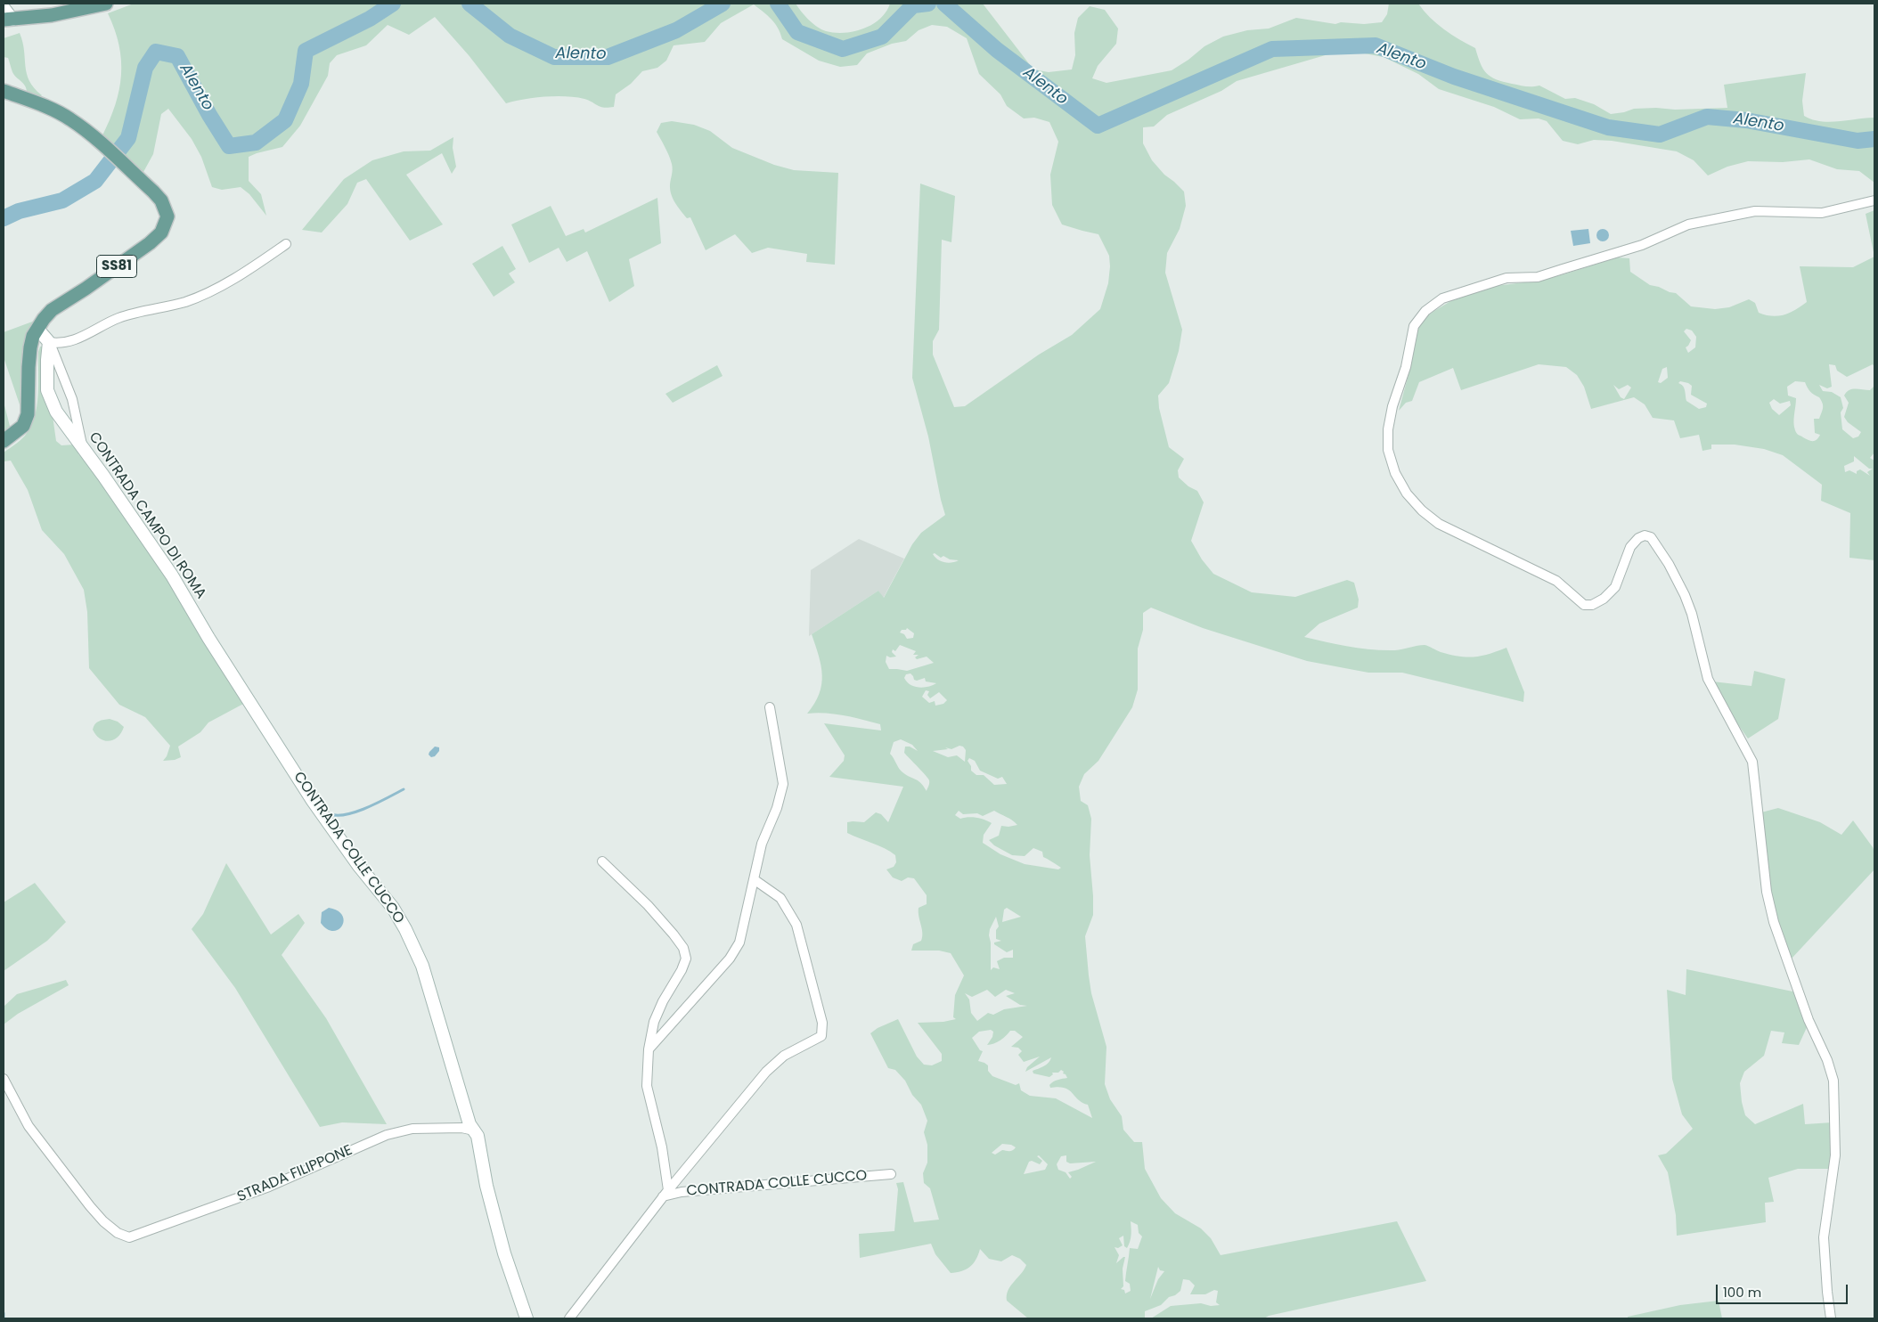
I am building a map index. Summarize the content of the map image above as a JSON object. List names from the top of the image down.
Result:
{
  "streets": {
    "main road": ["SS81"],
    "street": ["CONTRADA CAMPO DI ROMA", "CONTRADA COLLE CUCCO", "STRADA FILIPPONE"]
  },
  "crossings": [
    ["CONTRADA CAMPO DI ROMA", "CONTRADA COLLE CUCCO"],
    ["CONTRADA COLLE CUCCO", "STRADA FILIPPONE"]
  ],
  "water": ["Alento"],
  "scale_bar": "100 m"
}
